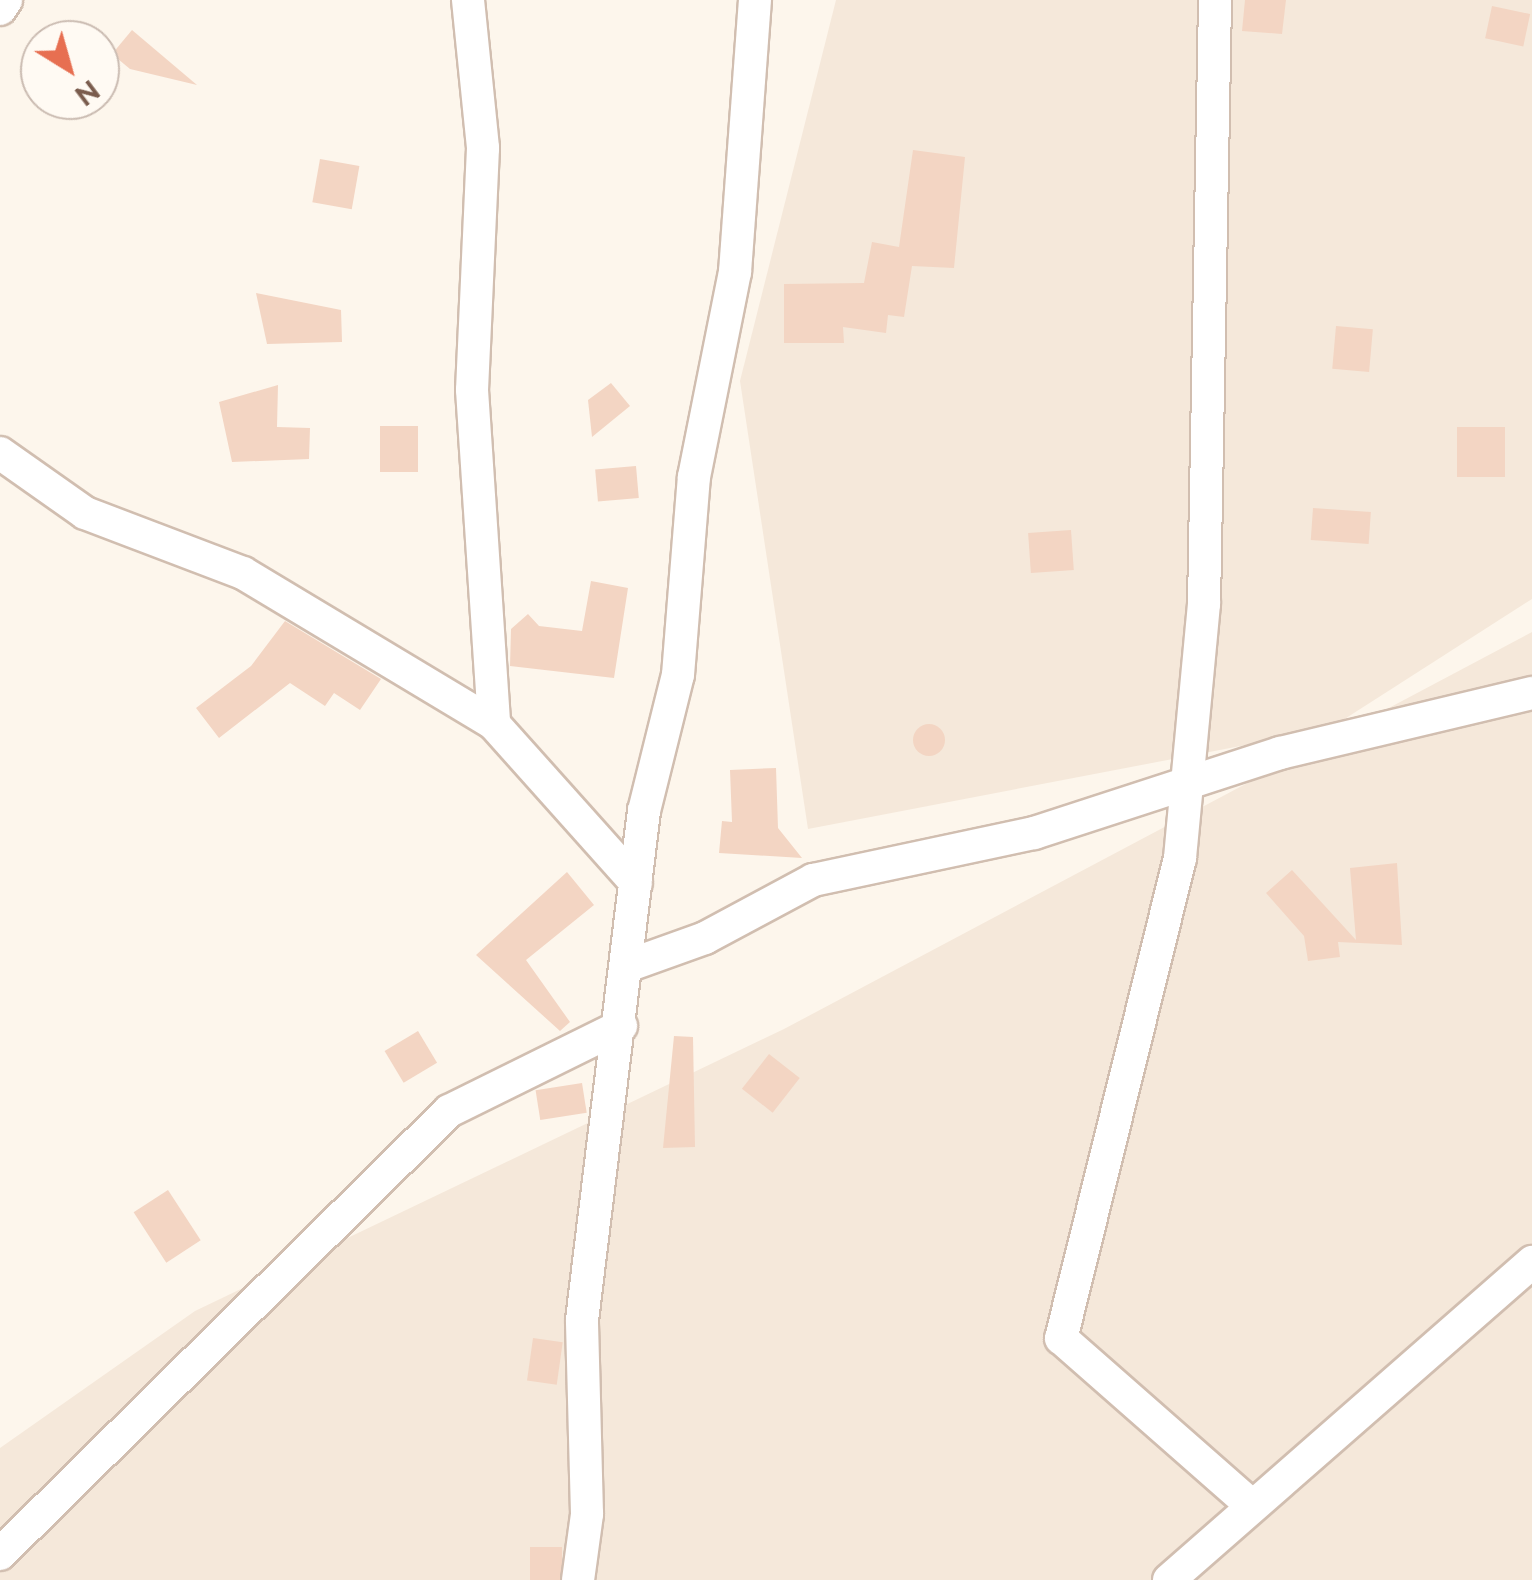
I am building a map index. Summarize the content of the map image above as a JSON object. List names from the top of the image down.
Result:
{
  "north": "bottom right"
}
